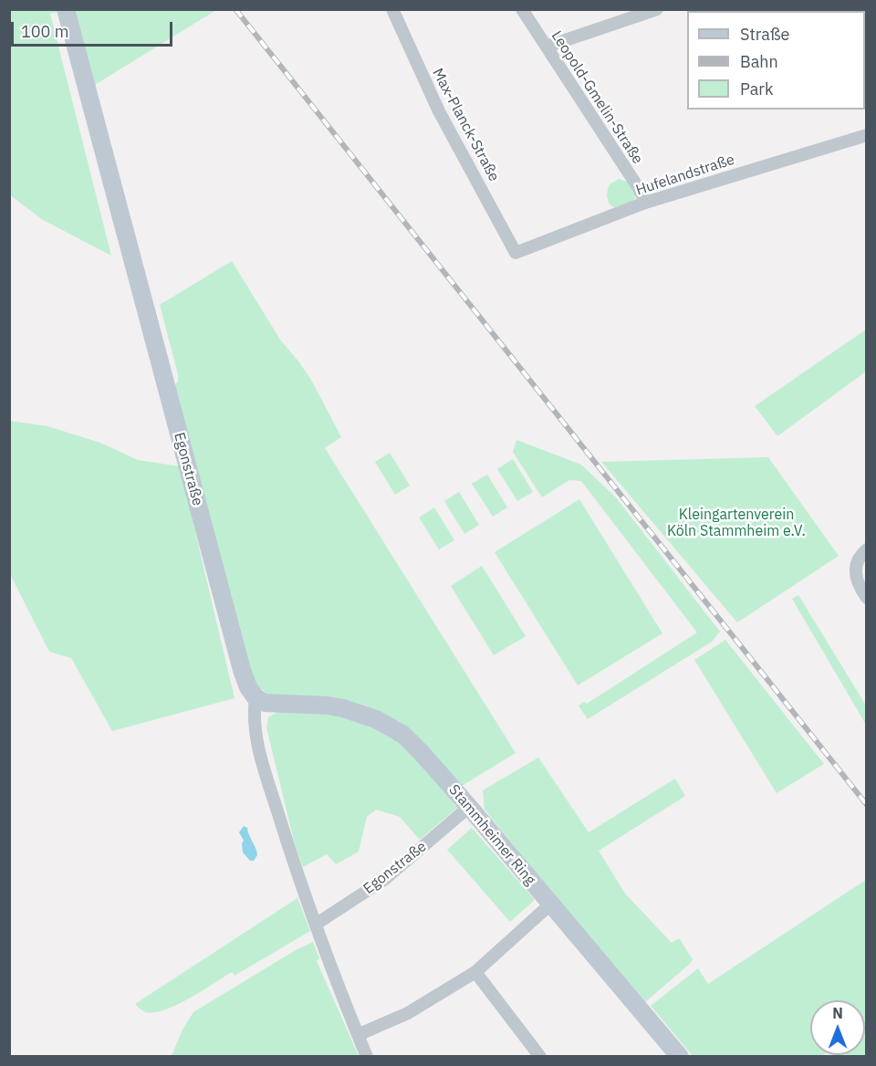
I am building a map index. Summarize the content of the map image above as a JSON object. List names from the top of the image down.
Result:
{
  "streets": {
    "street": [
      "Leopold-Gmelin-Straße",
      "Max-Planck-Straße",
      "Hufelandstraße",
      "Egonstraße",
      "Stammheimer Ring"
    ]
  },
  "crossings": [
    ["Leopold-Gmelin-Straße", "Hufelandstraße"],
    ["Max-Planck-Straße", "Hufelandstraße"],
    ["Egonstraße", "Stammheimer Ring"]
  ],
  "parks": ["Kleingartenverein Köln Stammheim e.V."],
  "legend": ["Straße", "Bahn", "Park"],
  "scale_bar": "100 m",
  "north": "top"
}
